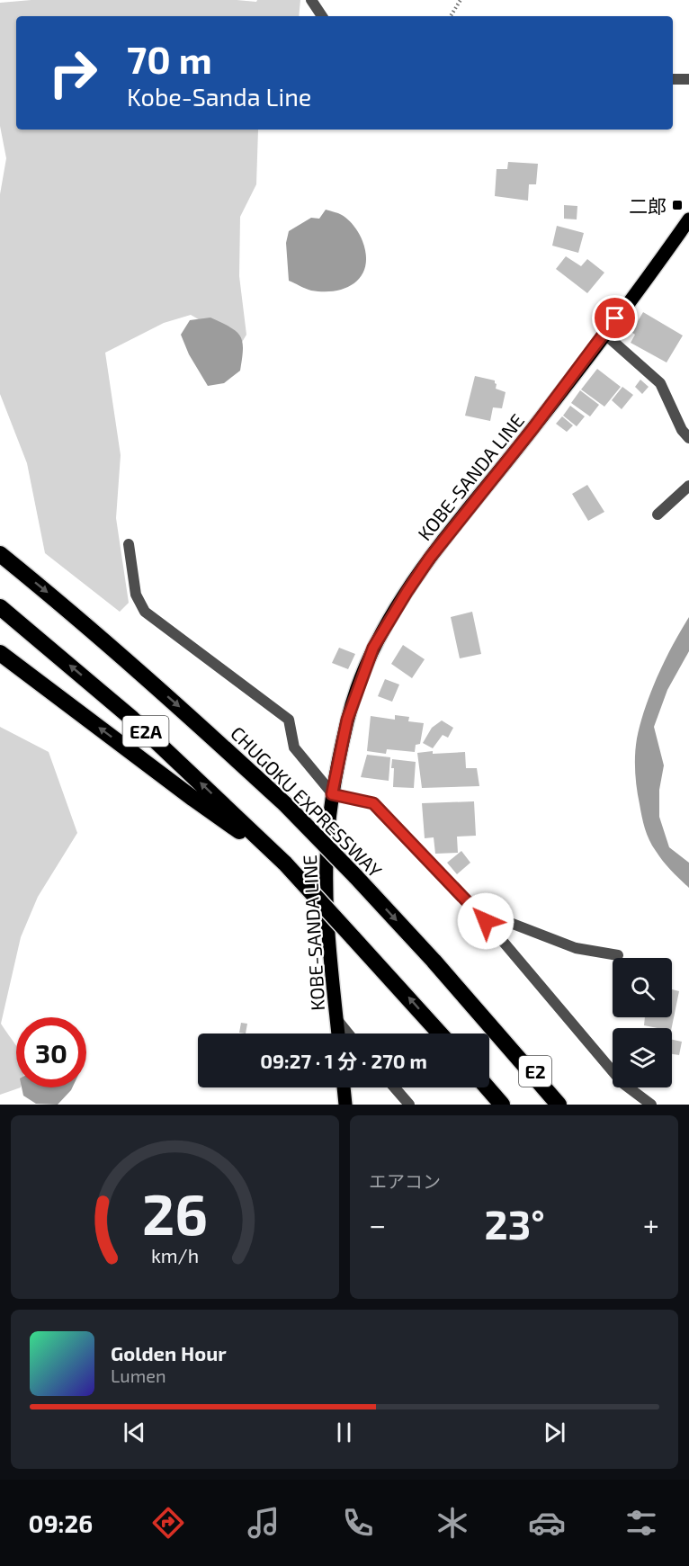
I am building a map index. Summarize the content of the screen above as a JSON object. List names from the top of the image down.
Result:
{
  "streets": {
    "highway": ["E2A", "CHUGOKU EXPRESSWAY", "E2"],
    "main road": ["KOBE-SANDA LINE"]
  },
  "crossings": [
    ["CHUGOKU EXPRESSWAY", "E2"]
  ],
  "places": {
    "transit": ["二郎"]
  },
  "page": {
    "turn": ["70 m", "Kobe-Sanda Line"],
    "limit": "30",
    "trip": "09:27 · 1 分 · 270 m",
    "tile": "エアコン",
    "heat": ["−", "23°", "+"],
    "song": ["Golden Hour", "Lumen"],
    "tabs": "09:26",
    "gauge": ["26", "km/h"]
  }
}
